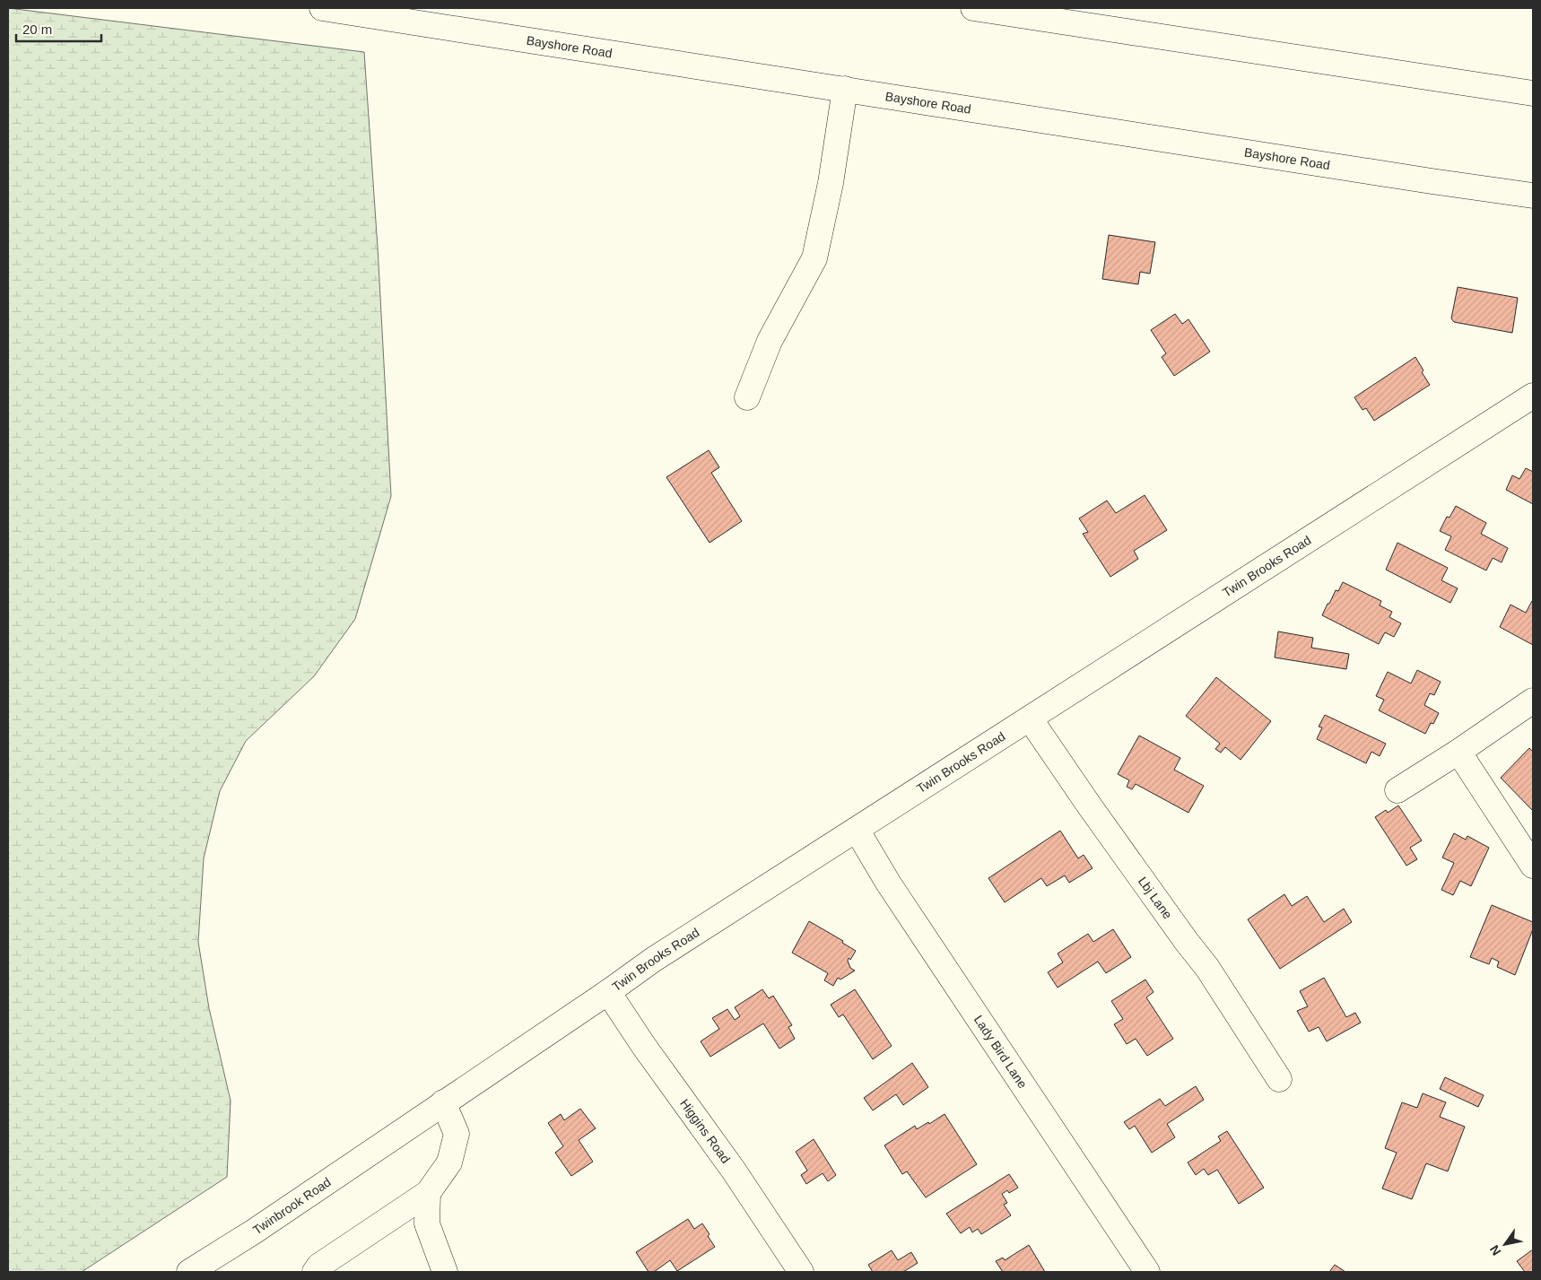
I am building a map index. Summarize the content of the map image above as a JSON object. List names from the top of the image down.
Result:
{
  "streets": {
    "street": [
      "Bayshore Road",
      "Twin Brooks Road",
      "Lbj Lane",
      "Lady Bird Lane",
      "Higgins Road",
      "Twinbrook Road"
    ]
  },
  "crossings": [
    ["Twin Brooks Road", "Lbj Lane"],
    ["Twin Brooks Road", "Lady Bird Lane"],
    ["Twin Brooks Road", "Higgins Road"],
    ["Twin Brooks Road", "Twinbrook Road"]
  ],
  "scale_bar": "20 m",
  "north": "bottom left"
}
